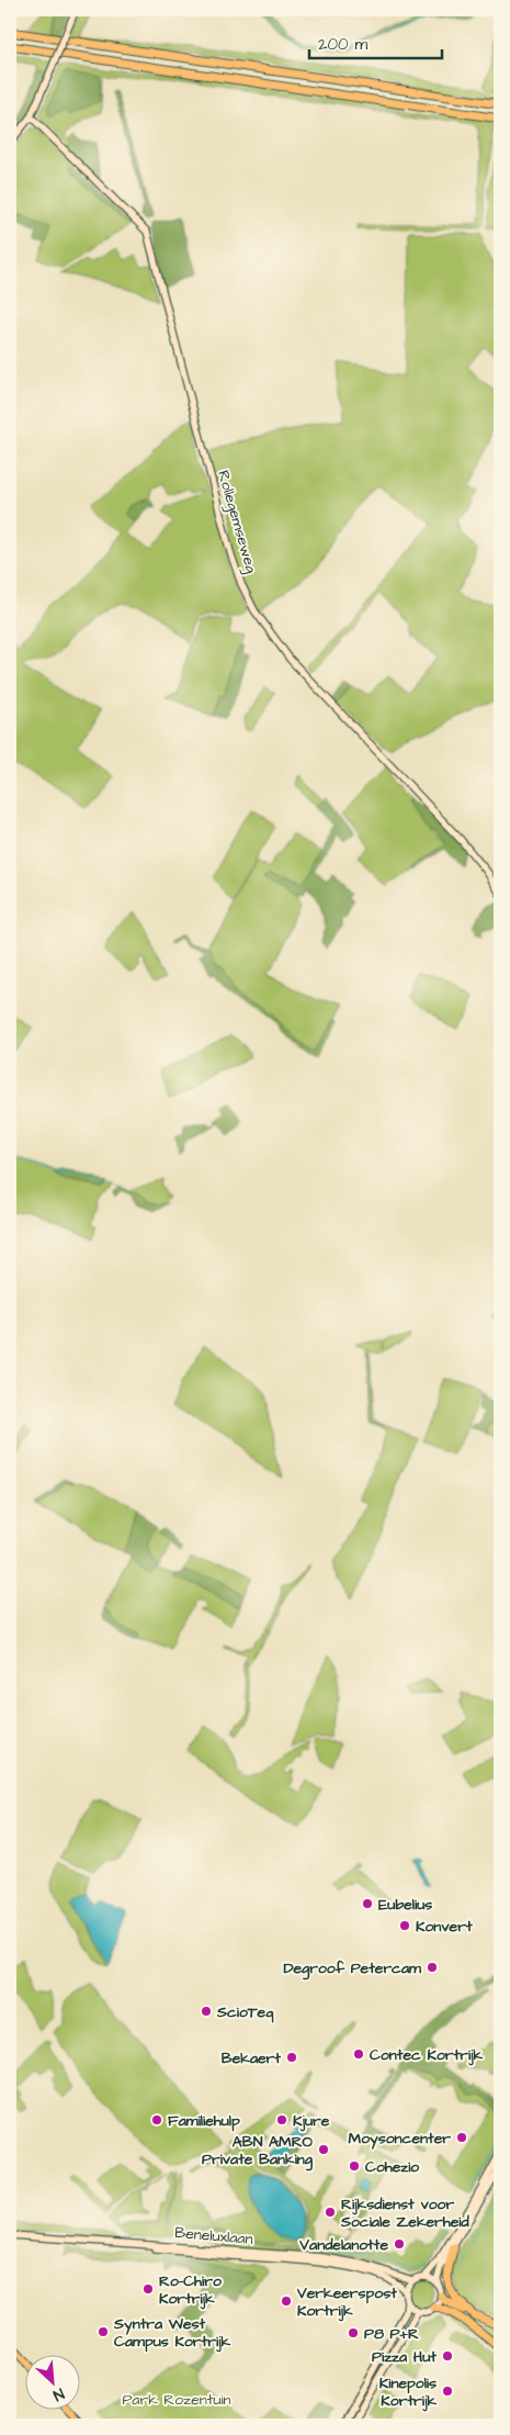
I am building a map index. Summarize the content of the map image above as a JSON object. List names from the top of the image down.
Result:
{
  "streets": {
    "main road": ["Rollegemseweg", "Beneluxlaan"]
  },
  "parks": ["Park Rozentuin"],
  "places": [
    "Eubelius",
    "Konvert",
    "Degroof Petercam",
    "ScioTeq",
    "Contec Kortrijk",
    "Bekaert",
    "Familiehulp",
    "Kjure",
    "Moysoncenter",
    "ABN AMRO Private Banking",
    "Cohezio",
    "Rijksdienst voor Sociale Zekerheid",
    "Vandelanotte",
    "Ro-Chiro Kortrijk",
    "Verkeerspost Kortrijk",
    "Syntra West Campus Kortrijk",
    "P8 P+R",
    "Pizza Hut",
    "Kinepolis Kortrijk"
  ],
  "scale_bar": "200 m",
  "north": "bottom right"
}
